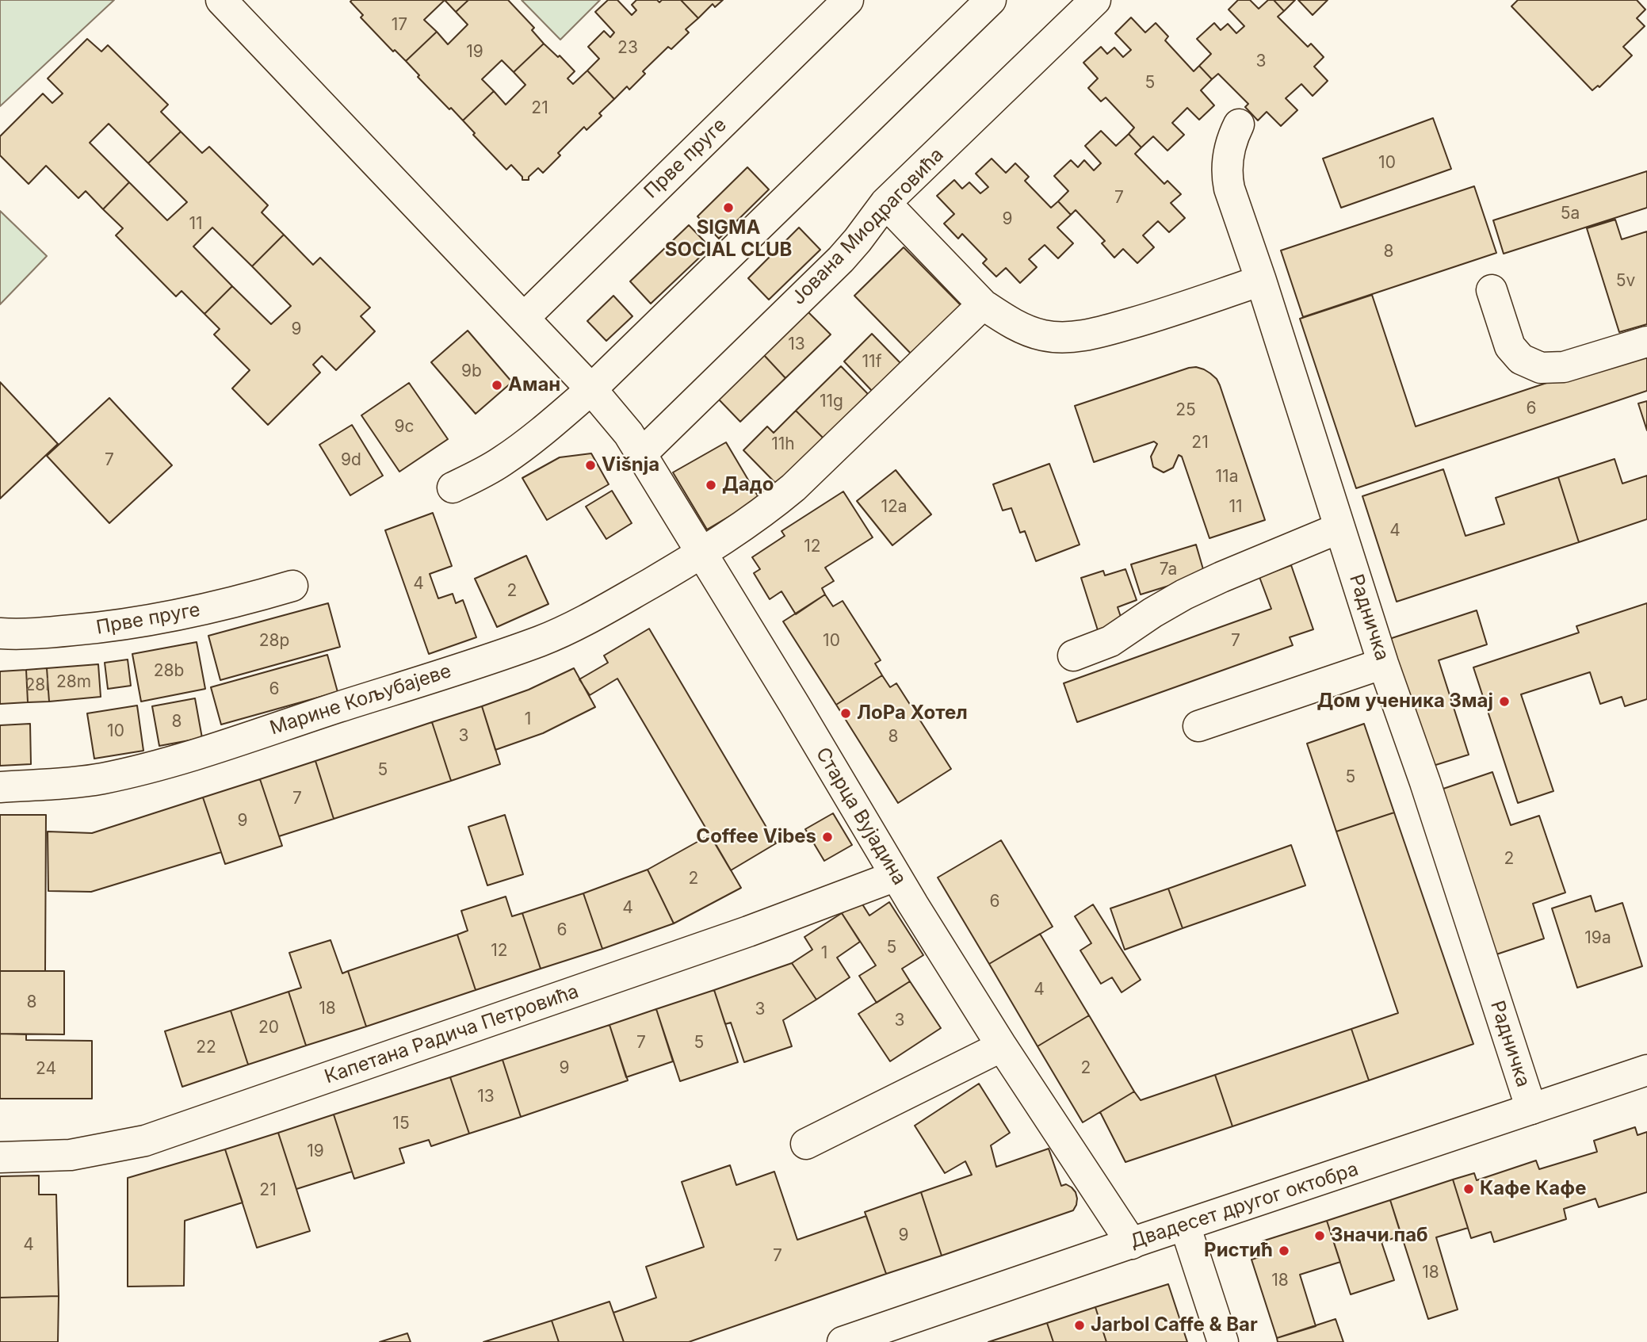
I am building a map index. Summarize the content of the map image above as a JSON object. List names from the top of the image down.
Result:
{
  "streets": {
    "street": [
      "Прве пруге",
      "Јована Миодраговића",
      "Радничка",
      "Марине Кољубајеве",
      "Старца Вујадина",
      "Капетана Радича Петровића",
      "Двадесет другог октобра"
    ]
  },
  "crossings": [
    ["Јована Миодраговића", "Старца Вујадина"],
    ["Радничка", "Двадесет другог октобра"],
    ["Марине Кољубајеве", "Старца Вујадина"],
    ["Старца Вујадина", "Капетана Радича Петровића"],
    ["Старца Вујадина", "Двадесет другог октобра"]
  ],
  "places": [
    "SIGMA SOCIAL CLUB",
    "Аман",
    "Višnja",
    "Дадо",
    "Дом ученика Змај",
    "ЛоРа Хотел",
    "Coffee Vibes",
    "Кафе Кафе",
    "Значи паб",
    "Ристић",
    "Jarbol Caffe & Bar"
  ],
  "house_numbers": [
    "17",
    "23",
    "19",
    "3",
    "5",
    "21",
    "10",
    "7",
    "5a",
    "9",
    "11",
    "8",
    "5v",
    "9",
    "13",
    "11f",
    "9b",
    "11g",
    "6",
    "25",
    "9c",
    "21",
    "11h",
    "7",
    "9d",
    "11a",
    "12a",
    "11",
    "4",
    "12",
    "7a",
    "4",
    "2",
    "28p",
    "10",
    "7",
    "28b",
    "28m",
    "28l",
    "6",
    "1",
    "8",
    "10",
    "3",
    "8",
    "5",
    "5",
    "7",
    "9",
    "2",
    "2",
    "6",
    "4",
    "6",
    "19a",
    "5",
    "12",
    "1",
    "4",
    "8",
    "18",
    "3",
    "3",
    "20",
    "7",
    "5",
    "22",
    "9",
    "2",
    "24",
    "13",
    "15",
    "19",
    "21",
    "9",
    "4",
    "7",
    "18",
    "18"
  ]
}
